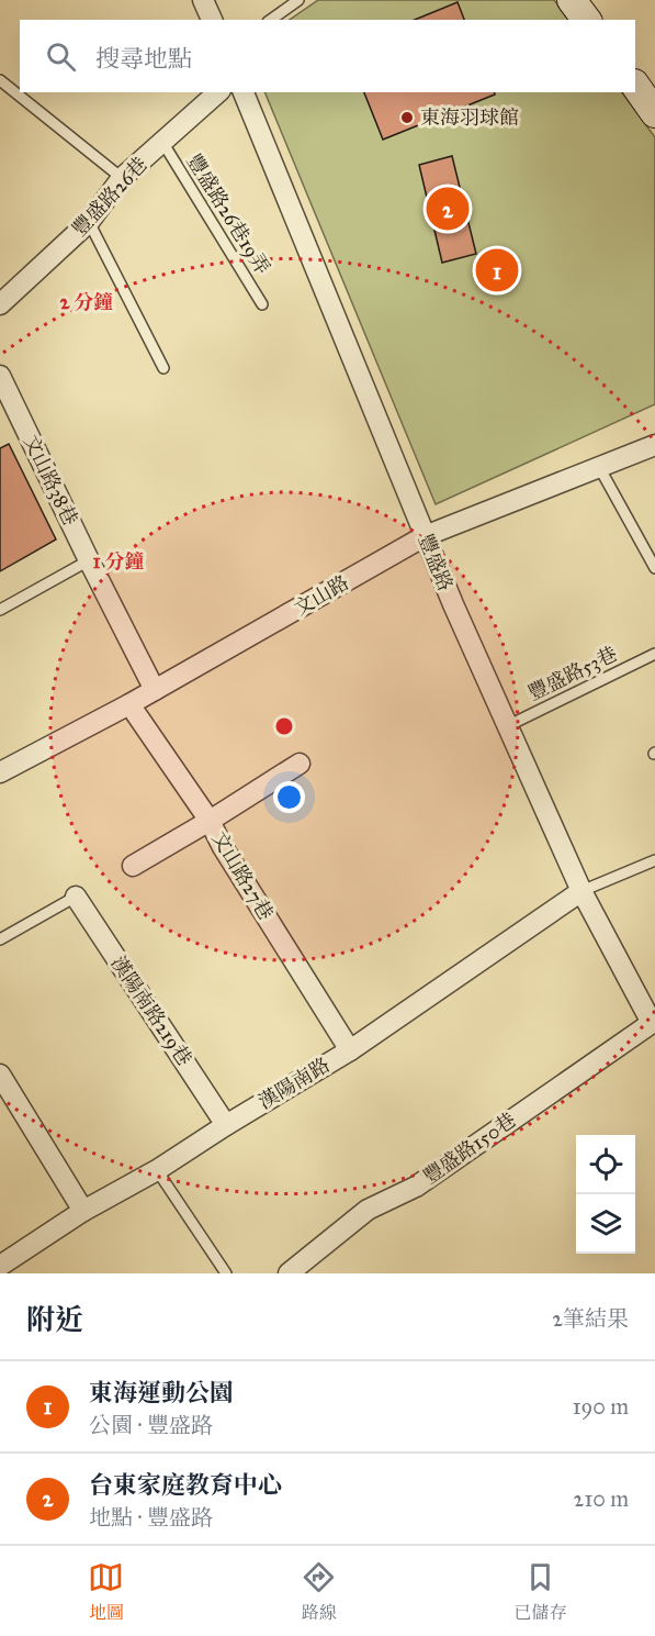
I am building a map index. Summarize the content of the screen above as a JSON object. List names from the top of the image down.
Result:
{
  "streets": {
    "street": [
      "豐盛路26巷",
      "文山路38巷",
      "豐盛路",
      "文山路",
      "文山路27巷",
      "漢陽南路219巷",
      "漢陽南路",
      "豐盛路150巷"
    ],
    "lane": ["豐盛路26巷19弄", "豐盛路53巷"]
  },
  "crossings": [
    ["豐盛路26巷", "豐盛路26巷19弄"],
    ["文山路38巷", "文山路"],
    ["豐盛路", "文山路"],
    ["豐盛路", "豐盛路53巷"],
    ["豐盛路", "漢陽南路"],
    ["豐盛路", "豐盛路150巷"],
    ["文山路", "文山路27巷"],
    ["文山路27巷", "漢陽南路"],
    ["漢陽南路219巷", "漢陽南路"]
  ],
  "places": ["東海羽球館"],
  "page": {
    "search": "搜尋地點",
    "pins": ["2", "1"],
    "heading": ["附近", "2筆結果"],
    "list": [
      {
        "mark": "1",
        "name": "東海運動公園",
        "note": "公園 · 豐盛路",
        "value": "190 m"
      },
      {
        "mark": "2",
        "name": "台東家庭教育中心",
        "note": "地點 · 豐盛路",
        "value": "210 m"
      }
    ],
    "nav": ["地圖", "路線", "已儲存"]
  },
  "rings": ["2 分鐘", "1 分鐘"]
}
